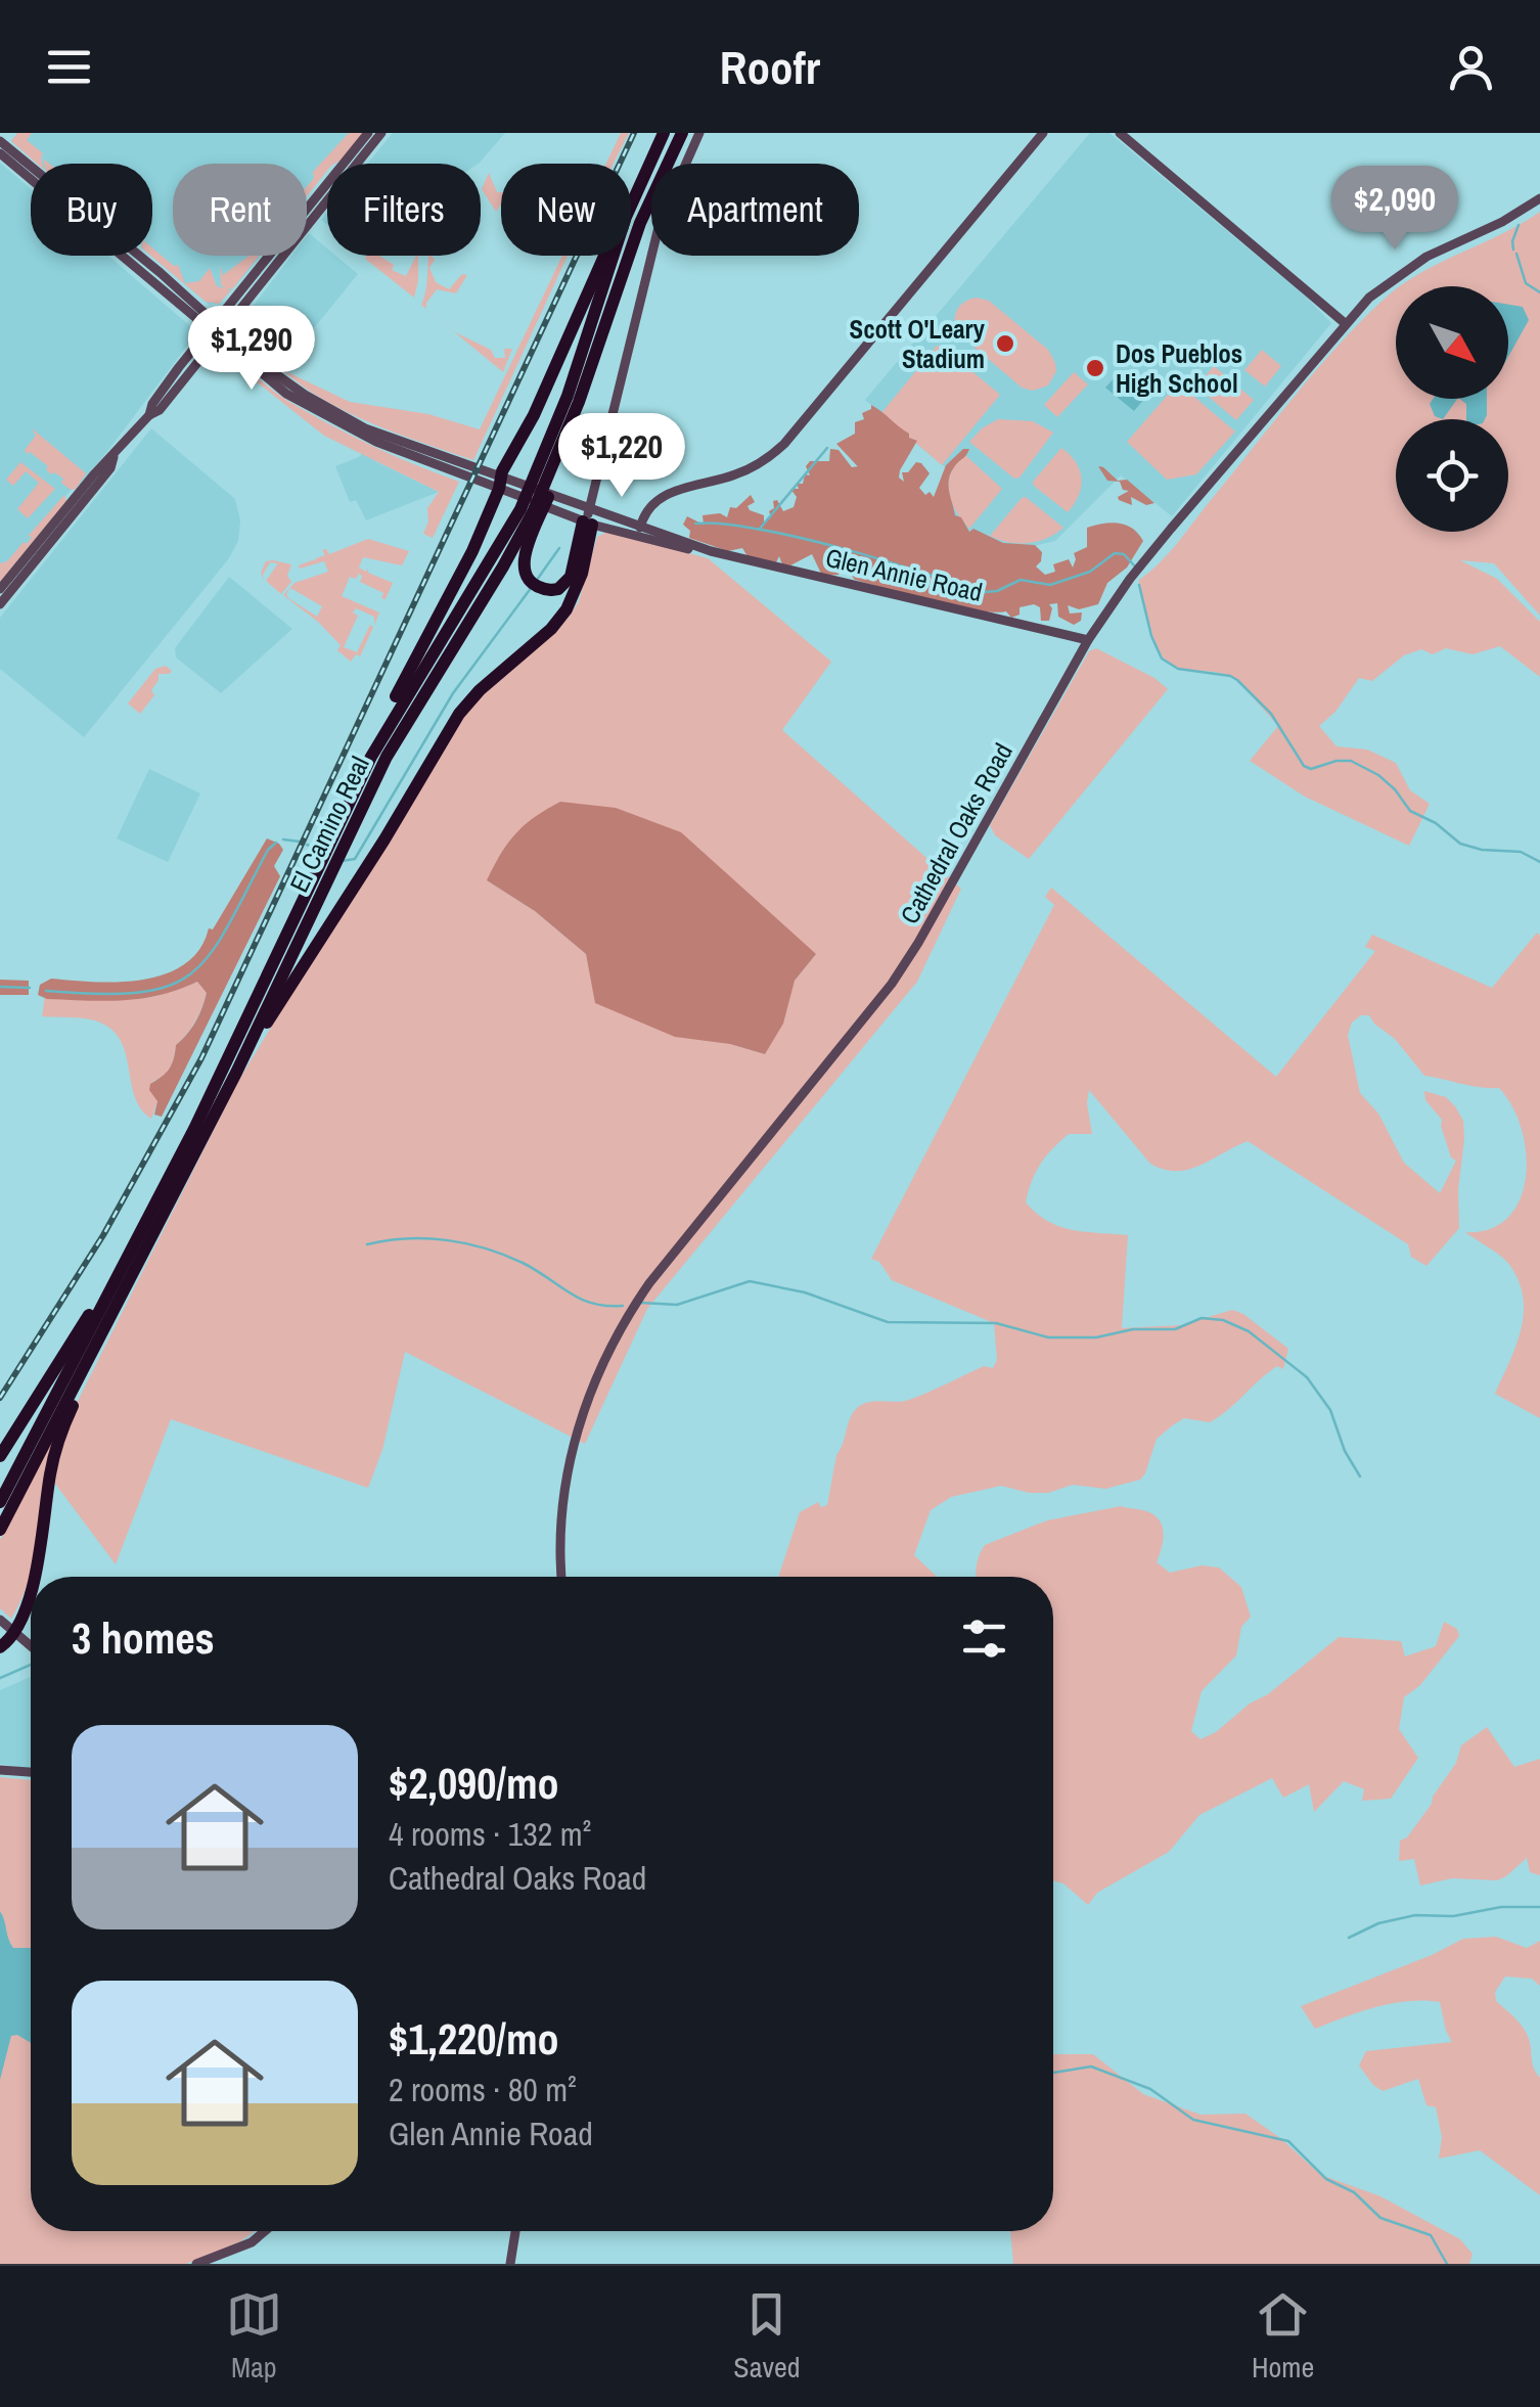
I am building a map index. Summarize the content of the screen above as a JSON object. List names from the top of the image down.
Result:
{
  "streets": {
    "highway": ["El Camino Real"],
    "main road": ["Glen Annie Road", "Cathedral Oaks Road"]
  },
  "crossings": [
    ["Glen Annie Road", "Cathedral Oaks Road"]
  ],
  "places": ["Scott O'Leary Stadium", "Dos Pueblos High School"],
  "north": "bottom right",
  "page": {
    "header": "Roofr",
    "chip": [
      "Buy",
      "Rent",
      "Filters",
      "New",
      "Apartment"
    ],
    "price": ["$2,090", "$1,290", "$1,220"],
    "heading": "3 homes",
    "list": [
      {
        "name": "$2,090/mo",
        "note": "4 rooms · 132 m² · Cathedral Oaks Road"
      },
      {
        "name": "$1,220/mo",
        "note": "2 rooms · 80 m² · Glen Annie Road"
      }
    ],
    "tabs": ["Map", "Saved", "Home"]
  }
}
